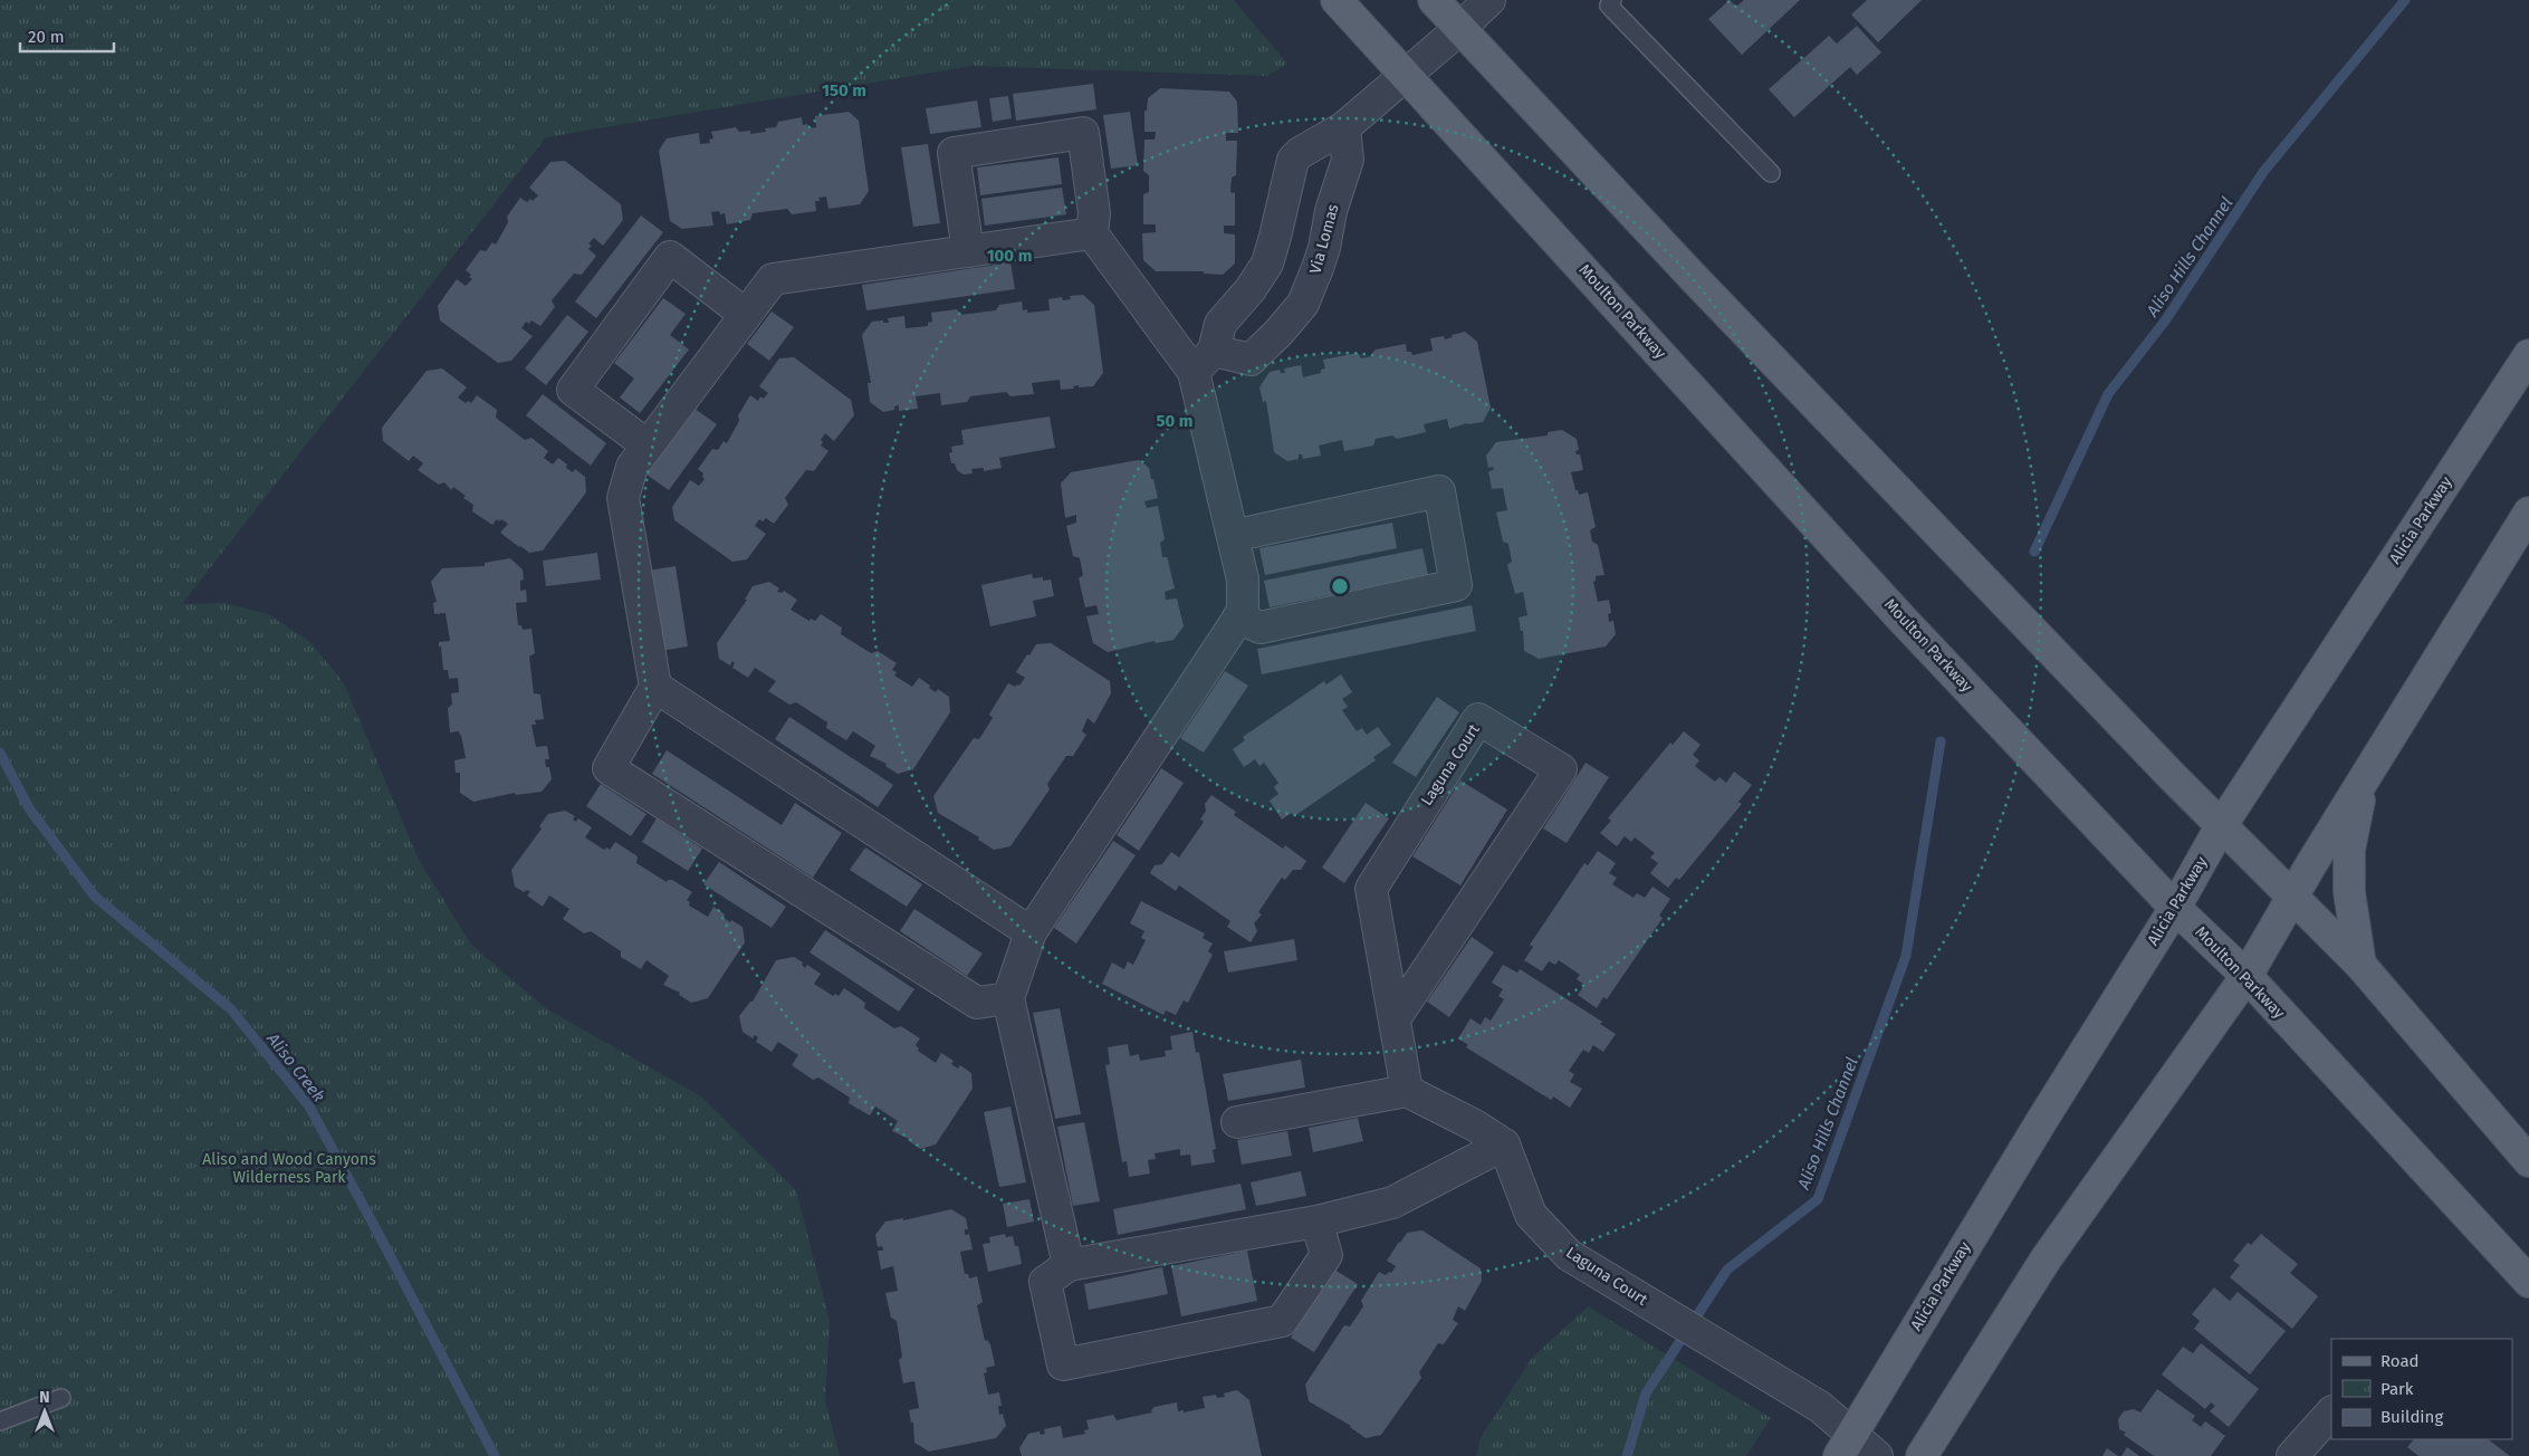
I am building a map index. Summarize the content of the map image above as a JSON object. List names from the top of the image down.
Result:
{
  "streets": {
    "main road": ["Moulton Parkway", "Alicia Parkway"],
    "street": ["Via Lomas", "Laguna Court"]
  },
  "crossings": [
    ["Moulton Parkway", "Alicia Parkway"],
    ["Alicia Parkway", "Laguna Court"]
  ],
  "water": ["Aliso Hills Channel", "Aliso Creek"],
  "parks": ["Aliso and Wood Canyons Wilderness Park"],
  "legend": ["Road", "Park", "Building"],
  "scale_bar": "20 m",
  "north": "top",
  "rings": ["150 m", "100 m", "50 m"]
}
